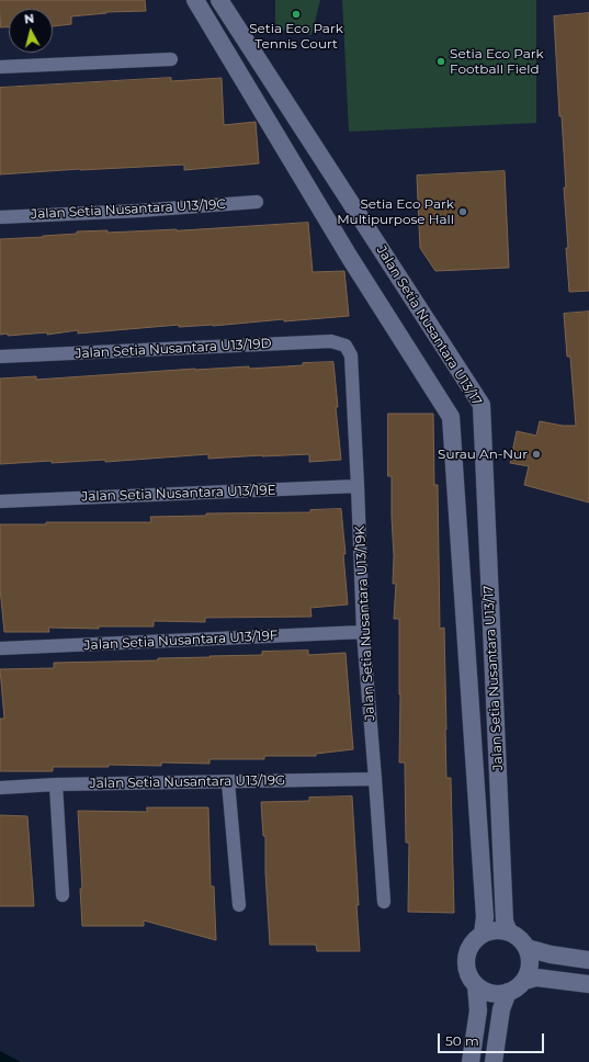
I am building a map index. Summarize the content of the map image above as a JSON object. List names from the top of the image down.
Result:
{
  "streets": {
    "main road": ["Jalan Setia Nusantara U13/17"],
    "street": [
      "Jalan Setia Nusantara U13/19C",
      "Jalan Setia Nusantara U13/19D",
      "Jalan Setia Nusantara U13/19E",
      "Jalan Setia Nusantara U13/19K",
      "Jalan Setia Nusantara U13/19F",
      "Jalan Setia Nusantara U13/19G"
    ]
  },
  "crossings": [
    ["Jalan Setia Nusantara U13/19D", "Jalan Setia Nusantara U13/19K"],
    ["Jalan Setia Nusantara U13/19E", "Jalan Setia Nusantara U13/19K"],
    ["Jalan Setia Nusantara U13/19K", "Jalan Setia Nusantara U13/19F"],
    ["Jalan Setia Nusantara U13/19K", "Jalan Setia Nusantara U13/19G"]
  ],
  "places": [
    "Setia Eco Park Tennis Court",
    "Setia Eco Park Football Field",
    "Setia Eco Park Multipurpose Hall",
    "Surau An-Nur"
  ],
  "scale_bar": "50 m",
  "north": "top"
}
